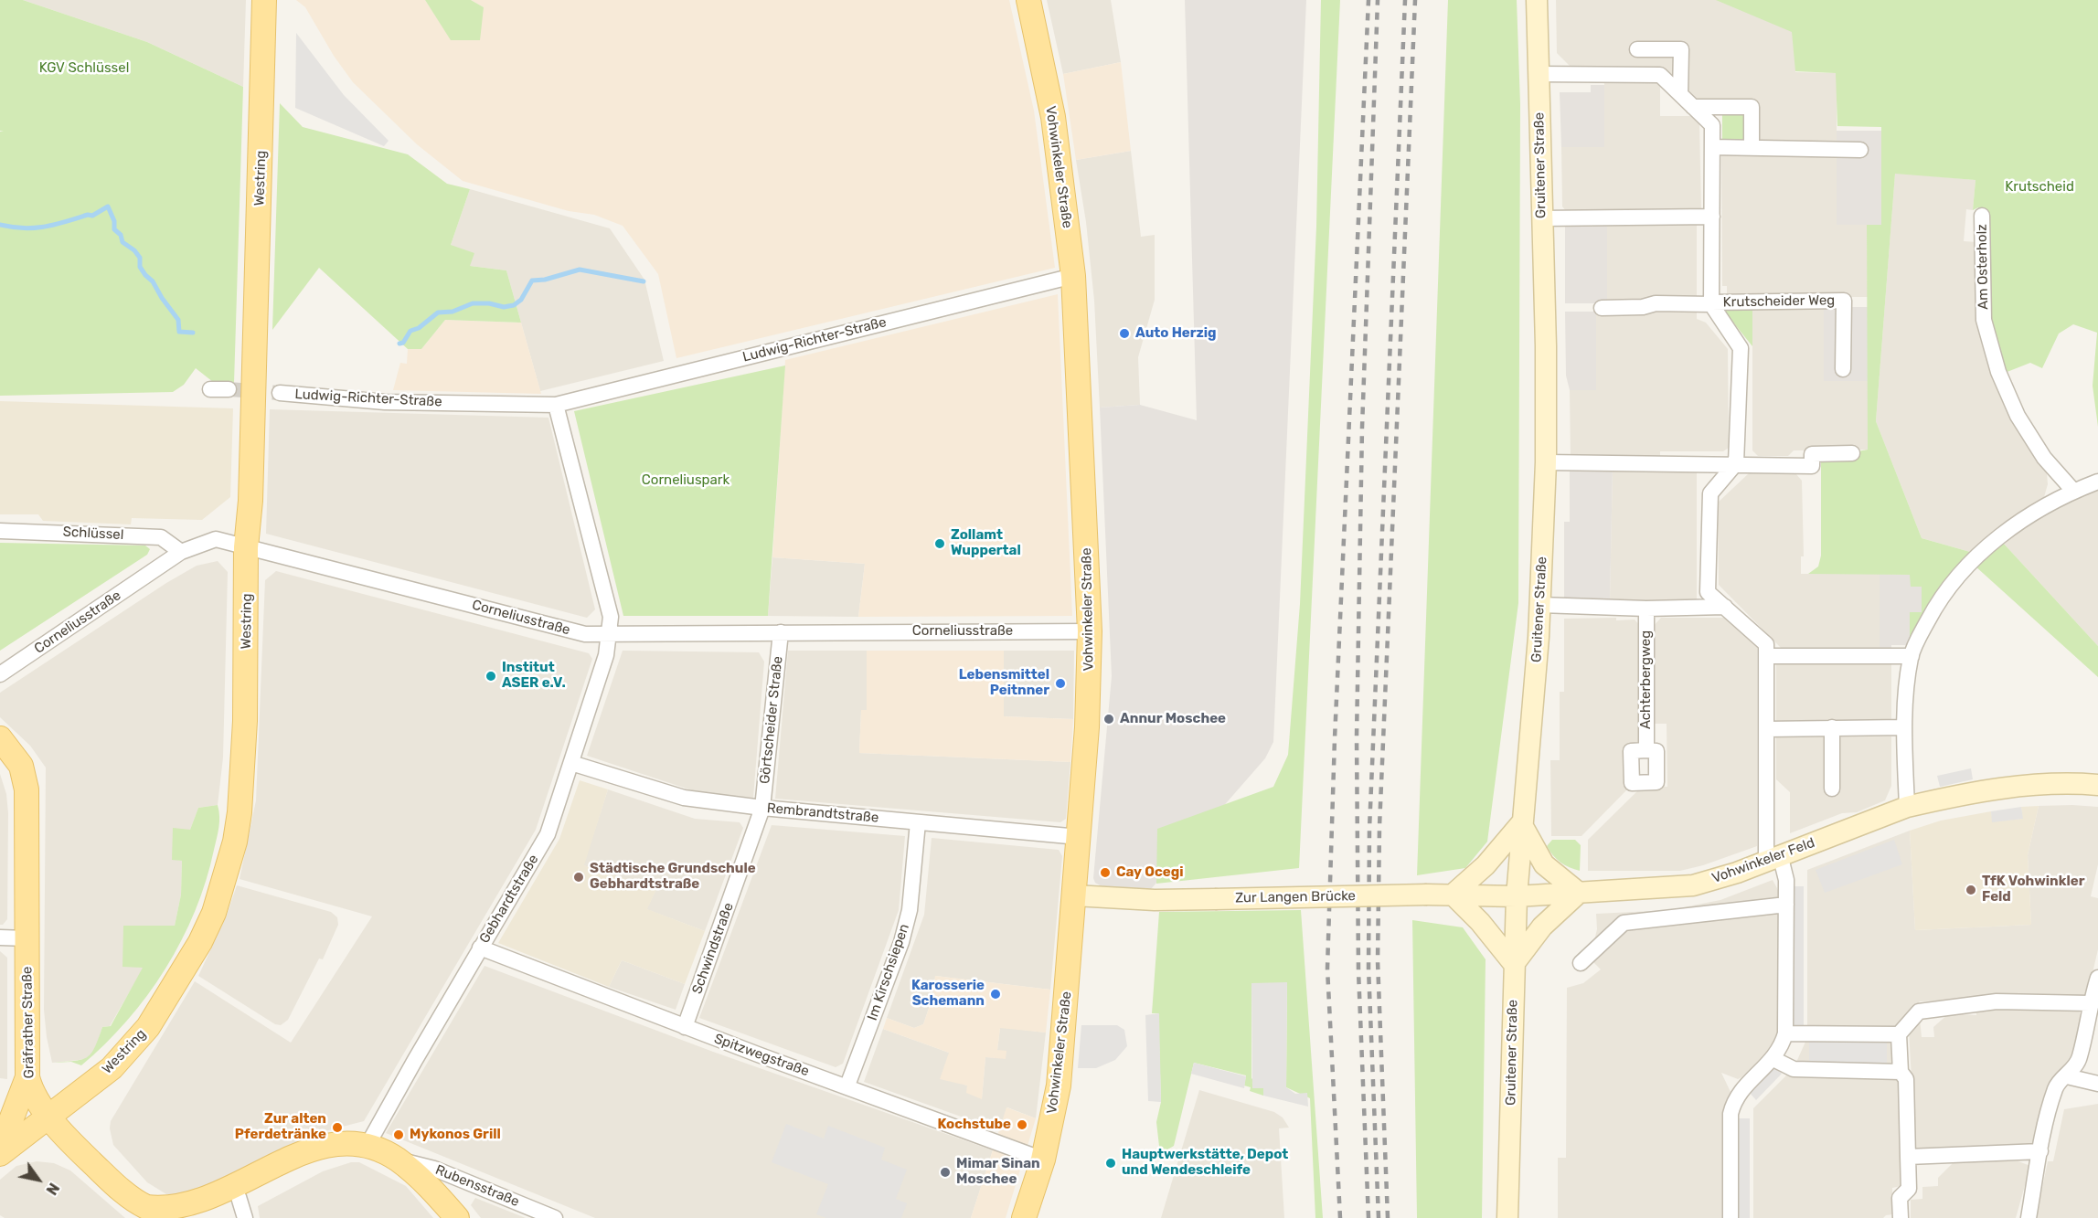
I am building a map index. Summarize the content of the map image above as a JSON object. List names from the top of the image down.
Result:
{
  "streets": {
    "main road": ["Vohwinkeler Straße", "Westring", "Gräfrather Straße"],
    "street": [
      "Gruitener Straße",
      "Am Osterholz",
      "Krutscheider Weg",
      "Ludwig-Richter-Straße",
      "Schlüssel",
      "Corneliusstraße",
      "Achterbergweg",
      "Görtscheider Straße",
      "Rembrandtstraße",
      "Vohwinkeler Feld",
      "Zur Langen Brücke",
      "Gebhardtstraße",
      "Schwindstraße",
      "Im Kirschsiepen",
      "Spitzwegstraße",
      "Rubensstraße"
    ]
  },
  "crossings": [
    ["Gruitener Straße", "Krutscheider Weg"],
    ["Gruitener Straße", "Vohwinkeler Feld"],
    ["Gruitener Straße", "Zur Langen Brücke"],
    ["Vohwinkeler Straße", "Ludwig-Richter-Straße"],
    ["Vohwinkeler Straße", "Corneliusstraße"],
    ["Vohwinkeler Straße", "Rembrandtstraße"],
    ["Vohwinkeler Straße", "Zur Langen Brücke"],
    ["Vohwinkeler Straße", "Spitzwegstraße"],
    ["Westring", "Corneliusstraße"],
    ["Westring", "Gräfrather Straße"],
    ["Schlüssel", "Corneliusstraße"],
    ["Corneliusstraße", "Görtscheider Straße"],
    ["Corneliusstraße", "Gebhardtstraße"],
    ["Görtscheider Straße", "Rembrandtstraße"],
    ["Görtscheider Straße", "Schwindstraße"],
    ["Rembrandtstraße", "Gebhardtstraße"],
    ["Rembrandtstraße", "Schwindstraße"],
    ["Rembrandtstraße", "Im Kirschsiepen"],
    ["Vohwinkeler Feld", "Zur Langen Brücke"],
    ["Gebhardtstraße", "Gräfrather Straße"],
    ["Gebhardtstraße", "Spitzwegstraße"],
    ["Schwindstraße", "Spitzwegstraße"],
    ["Im Kirschsiepen", "Spitzwegstraße"],
    ["Gräfrather Straße", "Rubensstraße"]
  ],
  "parks": ["KGV Schlüssel", "Krutscheid", "Corneliuspark"],
  "places": [
    "Auto Herzig",
    "Zollamt Wuppertal",
    "Institut ASER e.V.",
    "Lebensmittel Peitnner",
    "Annur Moschee",
    "Cay Ocegi",
    "Städtische Grundschule Gebhardtstraße",
    "TfK Vohwinkler Feld",
    "Karosserie Schemann",
    "Kochstube",
    "Zur alten Pferdetränke",
    "Mykonos Grill",
    "Hauptwerkstätte, Depot und Wendeschleife",
    "Mimar Sinan Moschee"
  ],
  "north": "bottom right"
}
